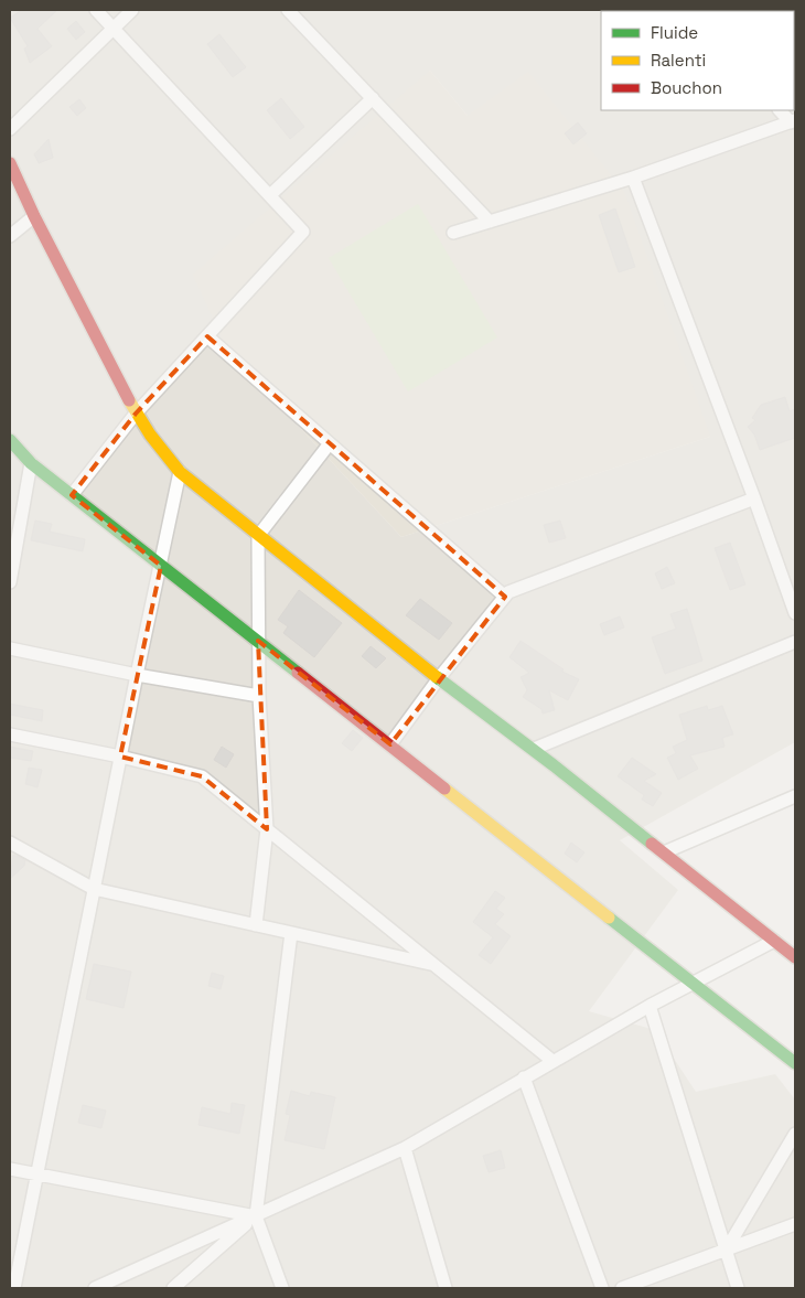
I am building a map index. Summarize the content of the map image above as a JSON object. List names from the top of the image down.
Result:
{
  "legend": ["Fluide", "Ralenti", "Bouchon"]
}
